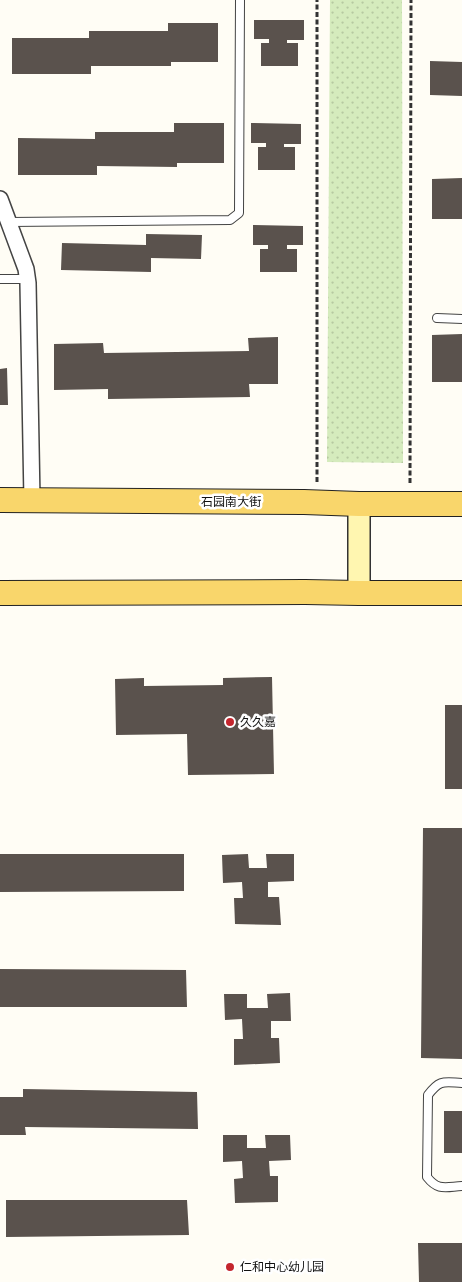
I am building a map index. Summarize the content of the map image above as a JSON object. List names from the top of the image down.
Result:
{
  "streets": {
    "main road": ["石园南大街"]
  },
  "places": ["久久嘉", "仁和中心幼儿园"]
}
